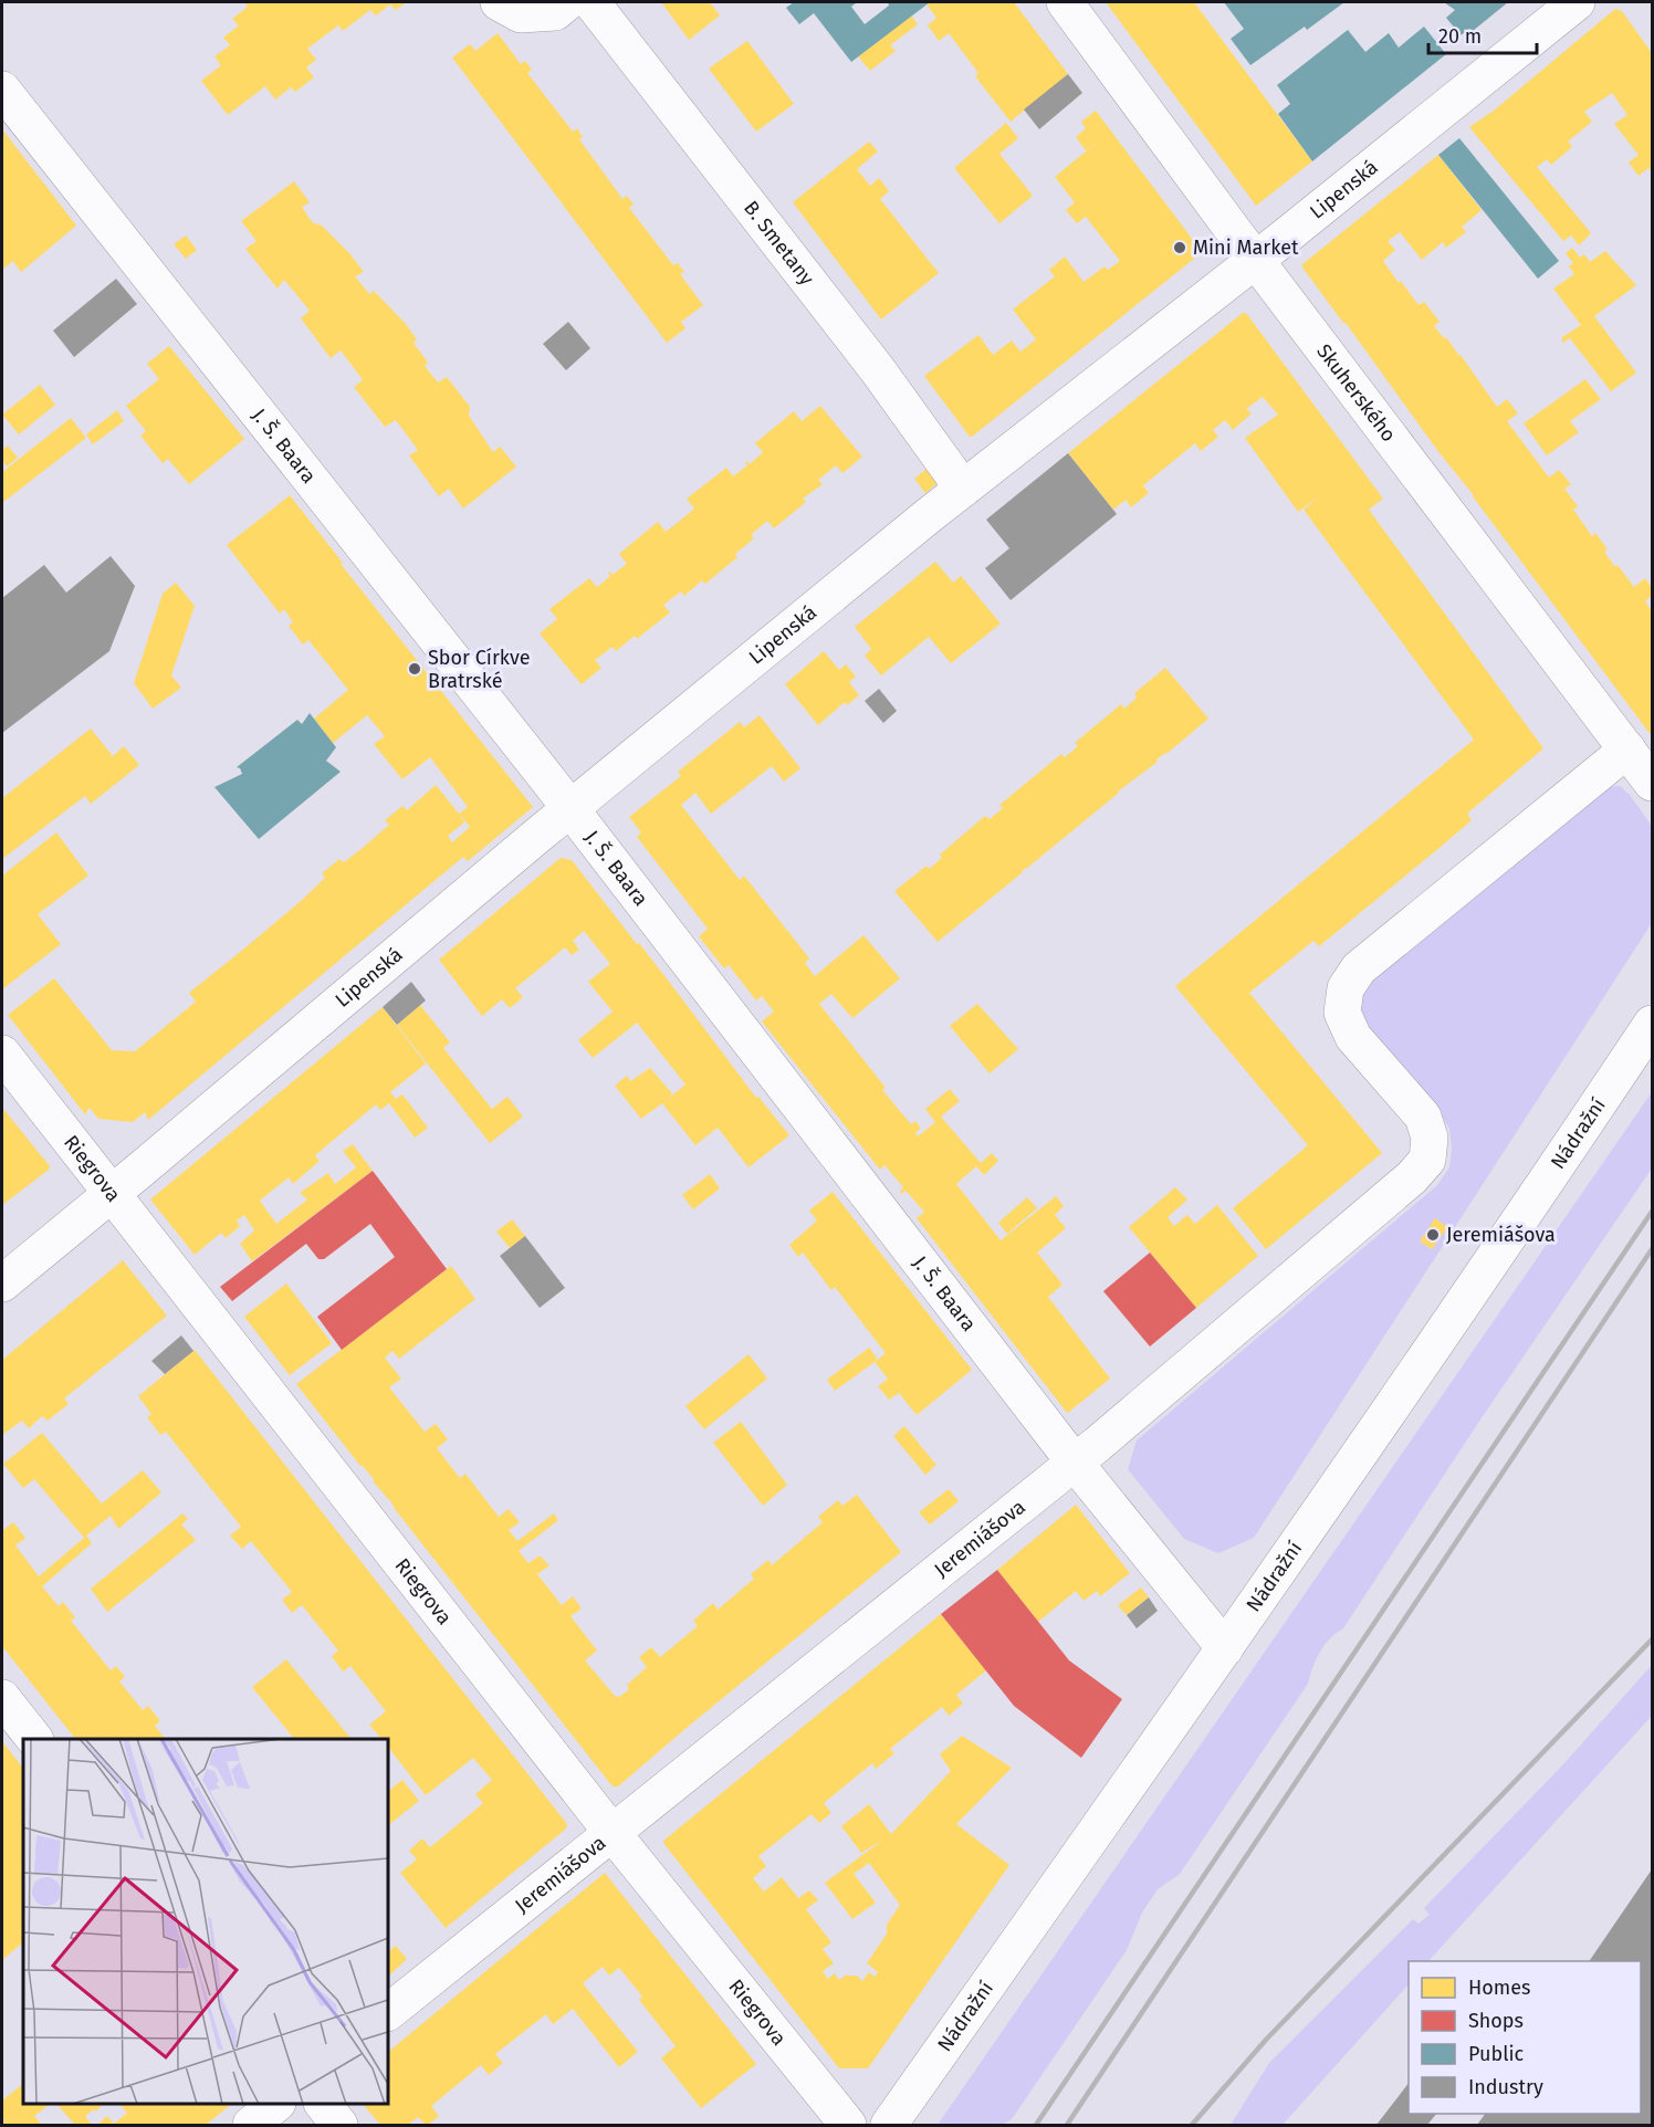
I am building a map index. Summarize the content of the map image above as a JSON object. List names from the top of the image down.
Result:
{
  "streets": {
    "street": [
      "Lipenská",
      "B. Smetany",
      "Skuherského",
      "J. Š. Baara",
      "Nádražní",
      "Riegrova",
      "Jeremiášova"
    ]
  },
  "crossings": [
    ["Lipenská", "B. Smetany"],
    ["Lipenská", "Skuherského"],
    ["Lipenská", "J. Š. Baara"],
    ["Lipenská", "Riegrova"],
    ["Skuherského", "Jeremiášova"],
    ["J. Š. Baara", "Nádražní"],
    ["J. Š. Baara", "Jeremiášova"],
    ["Riegrova", "Jeremiášova"]
  ],
  "places": ["Mini Market", "Sbor Církve Bratrské", "Jeremiášova"],
  "legend": [
    "Homes",
    "Shops",
    "Public",
    "Industry"
  ],
  "scale_bar": "20 m"
}
